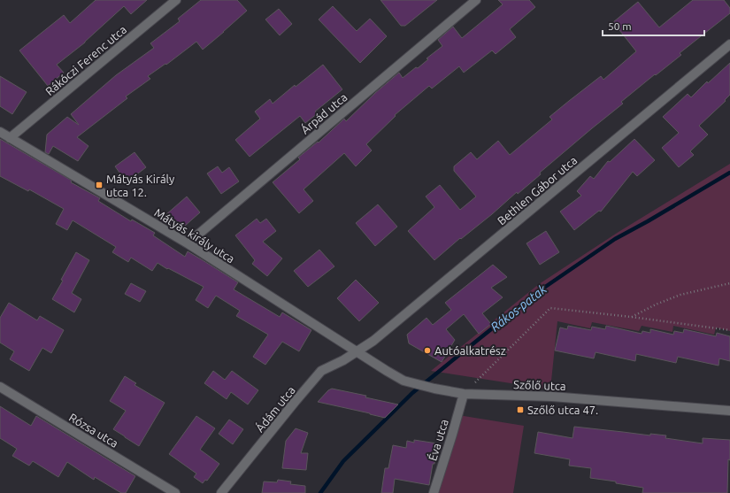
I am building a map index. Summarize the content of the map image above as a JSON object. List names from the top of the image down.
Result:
{
  "streets": {
    "street": [
      "Rákóczi Ferenc utca",
      "Árpád utca",
      "Bethlen Gábor utca",
      "Mátyás király utca",
      "Szőlő utca",
      "Ádám utca",
      "Rózsa utca",
      "Éva utca"
    ]
  },
  "crossings": [
    ["Rákóczi Ferenc utca", "Mátyás király utca"],
    ["Árpád utca", "Mátyás király utca"],
    ["Bethlen Gábor utca", "Mátyás király utca"],
    ["Bethlen Gábor utca", "Szőlő utca"],
    ["Bethlen Gábor utca", "Ádám utca"],
    ["Mátyás király utca", "Szőlő utca"],
    ["Mátyás király utca", "Ádám utca"],
    ["Szőlő utca", "Ádám utca"],
    ["Szőlő utca", "Éva utca"]
  ],
  "water": ["Rákos-patak"],
  "places": {
    "transit": ["Mátyás Király utca 12.", "Szőlő utca 47."],
    "other": ["Autóalkatrész"]
  },
  "scale_bar": "50 m"
}
